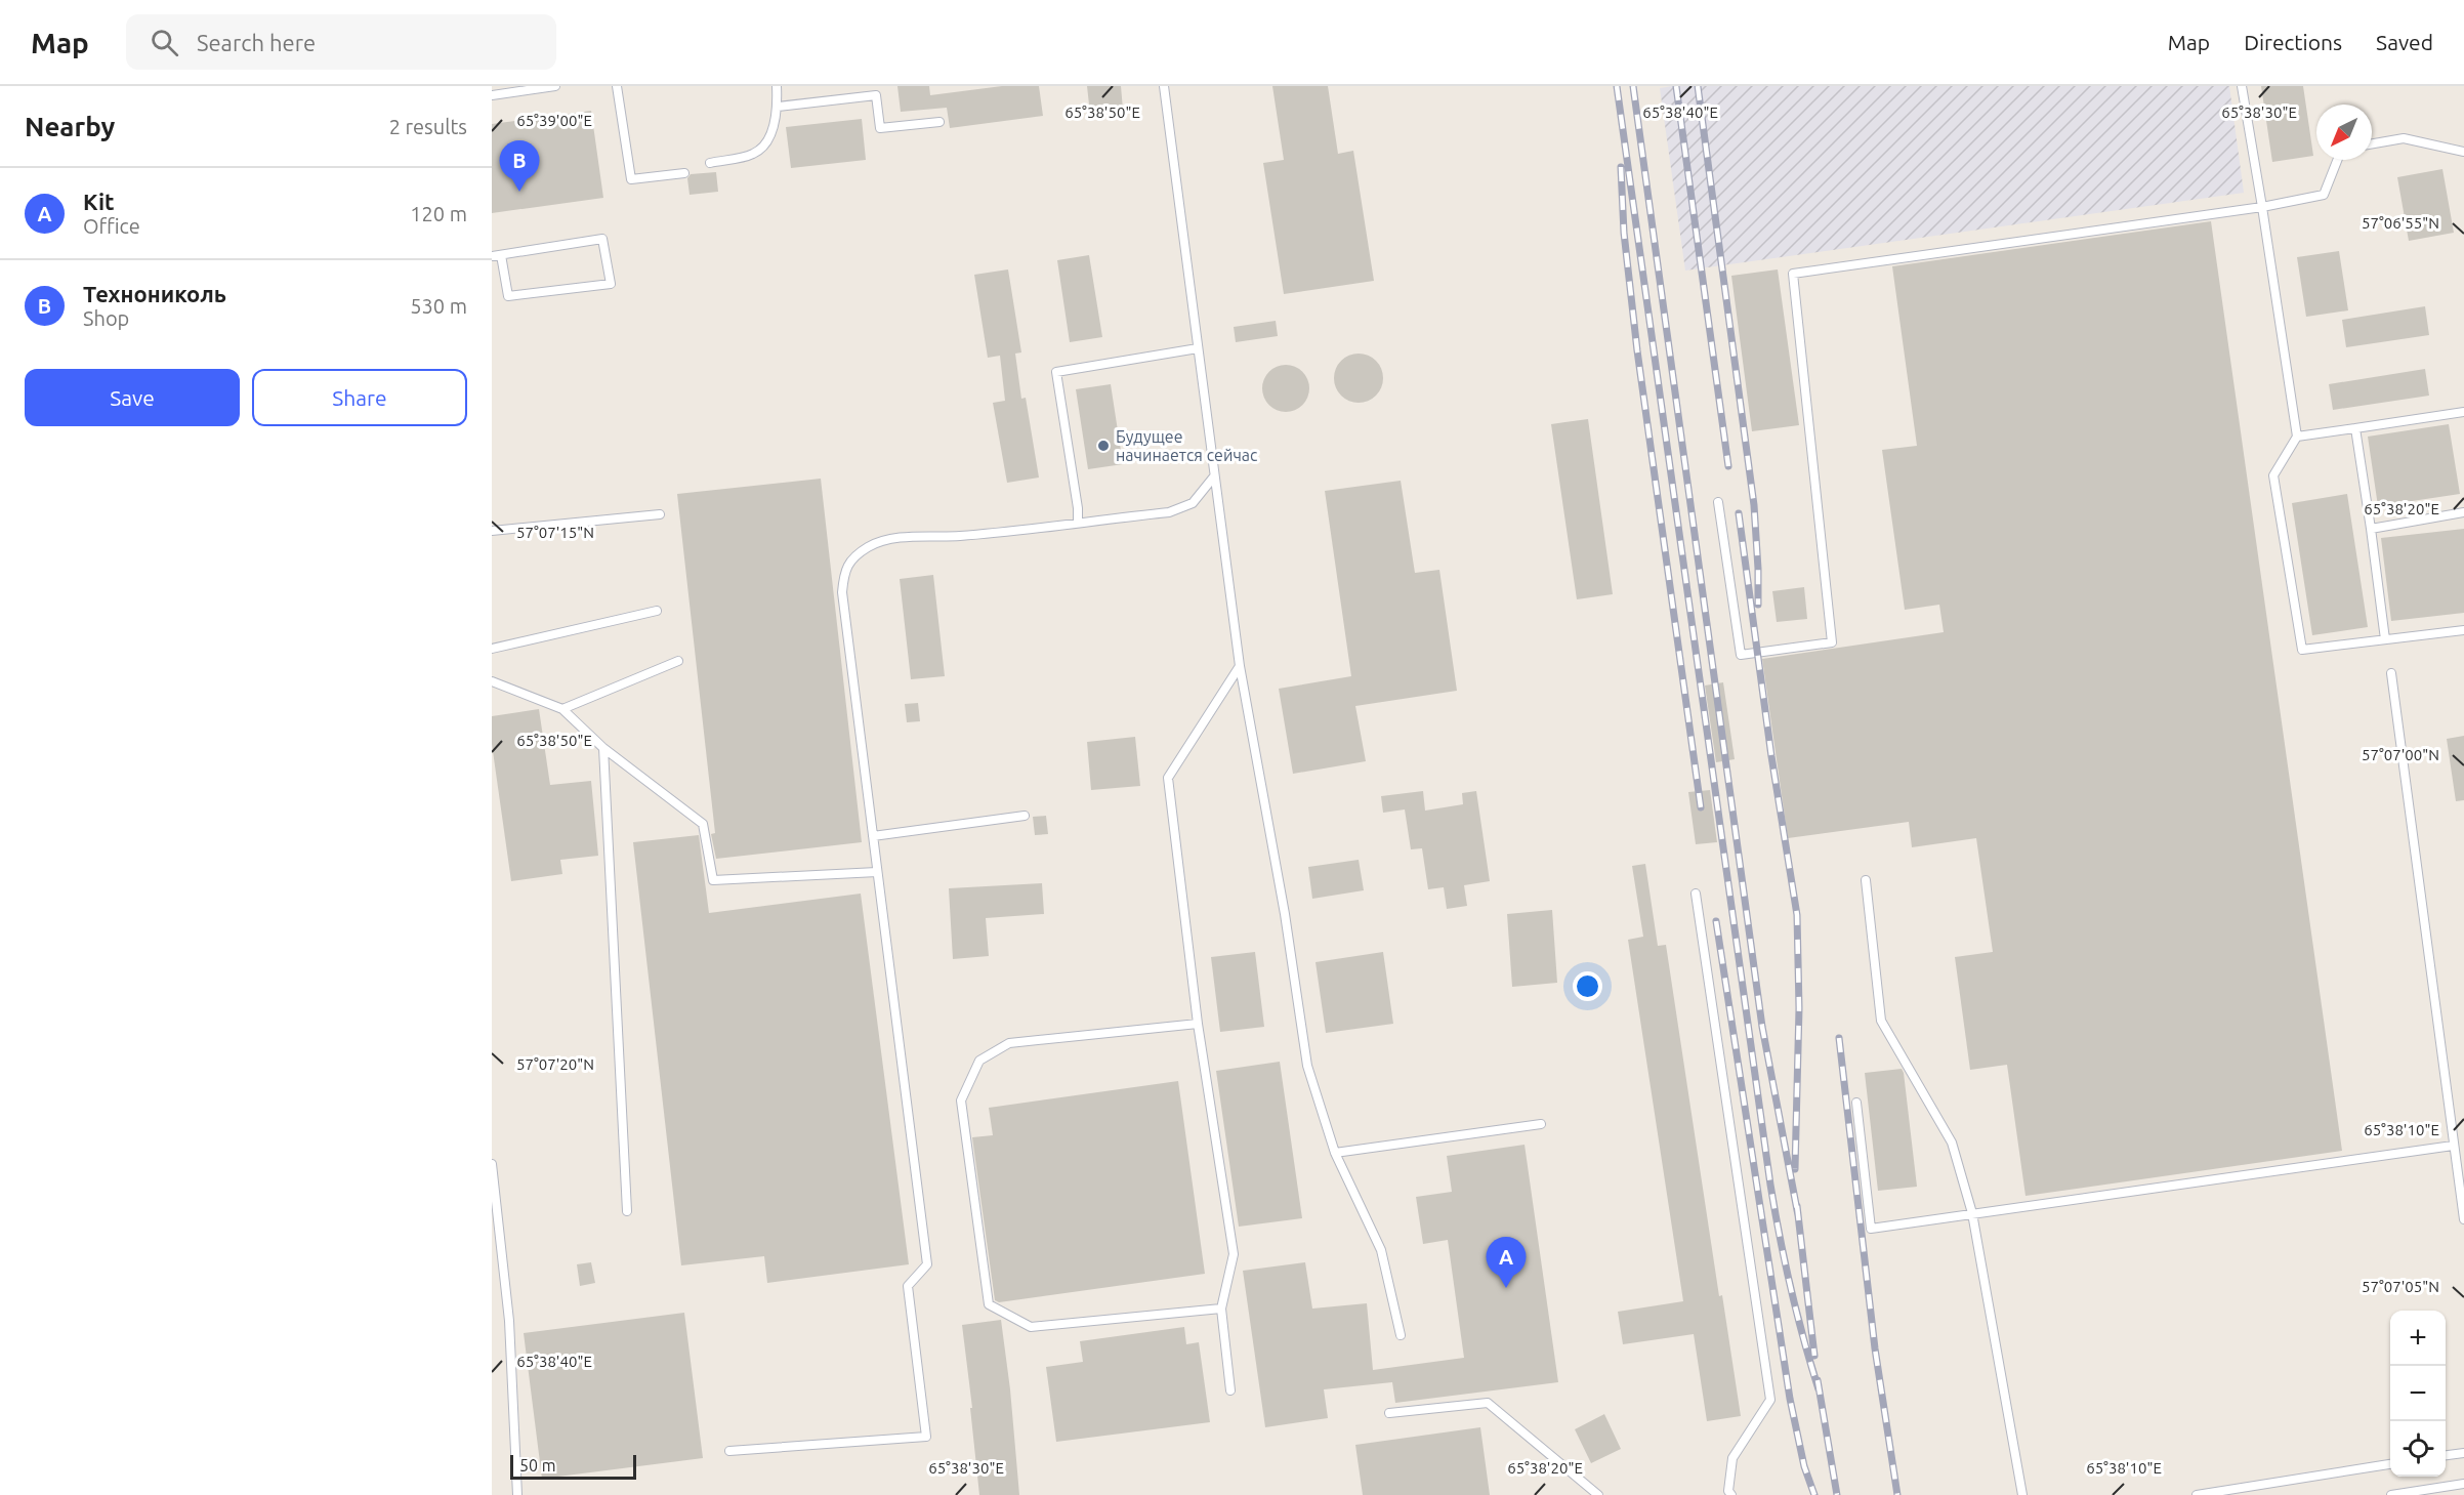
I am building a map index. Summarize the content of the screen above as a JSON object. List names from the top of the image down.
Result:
{
  "places": ["Будущее начинается сейчас"],
  "scale_bar": "50 m",
  "north": "bottom left",
  "page": {
    "header": "Map",
    "search": "Search here",
    "nav": ["Map", "Directions", "Saved"],
    "heading": ["Nearby", "2 results"],
    "pins": ["B", "A"],
    "list": [
      {
        "mark": "A",
        "name": "Kit",
        "note": "Office",
        "value": "120 m"
      },
      {
        "mark": "B",
        "name": "Технониколь",
        "note": "Shop",
        "value": "530 m"
      }
    ],
    "buttons": ["Save", "Share"],
    "map_buttons": ["+", "−"],
    "scale": "50 m"
  },
  "coordinates": [
    "65°38'50\"E",
    "65°38'40\"E",
    "65°38'30\"E",
    "65°39'00\"E",
    "57°06'55\"N",
    "65°38'20\"E",
    "57°07'15\"N",
    "57°07'00\"N",
    "57°07'20\"N",
    "65°38'10\"E",
    "57°07'05\"N"
  ]
}
